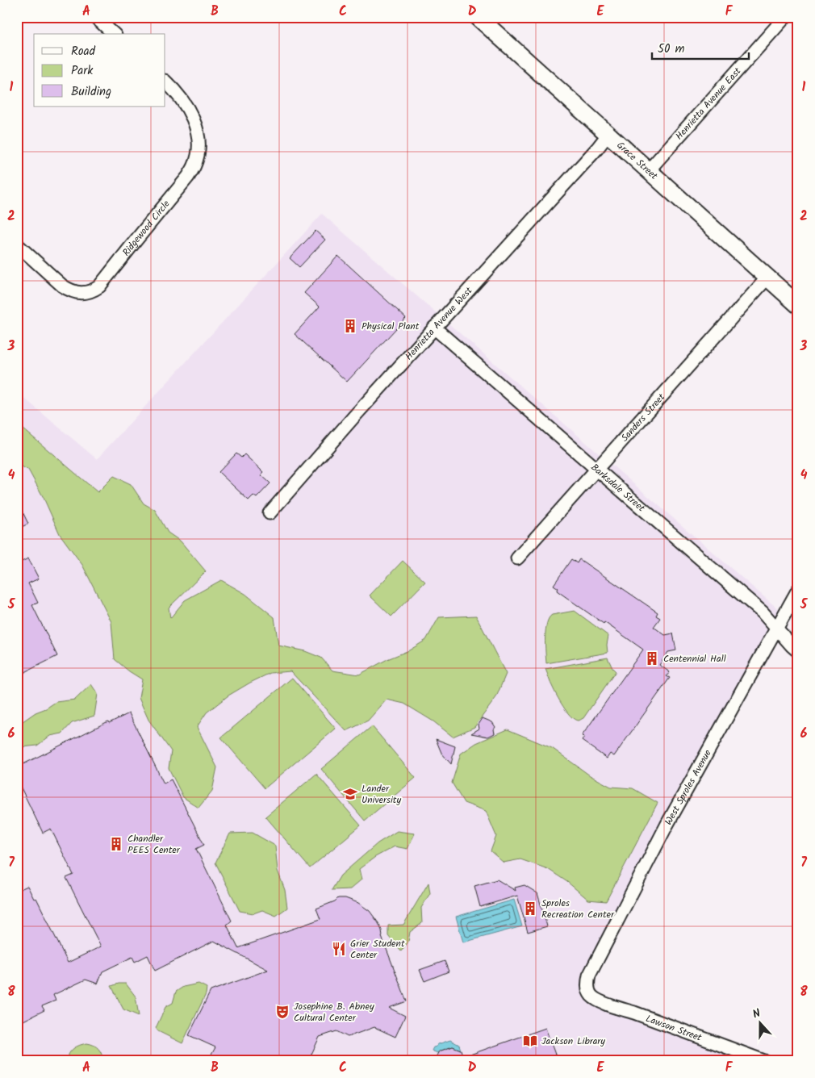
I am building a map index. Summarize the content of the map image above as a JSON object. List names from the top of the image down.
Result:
{
  "streets": {
    "main road": ["Grace Street"],
    "street": [
      "Henrietta Avenue East",
      "Ridgewood Circle",
      "Henrietta Avenue West",
      "Sanders Street",
      "Barksdale Street",
      "West Sproles Avenue",
      "Lawson Street"
    ]
  },
  "crossings": [
    ["Henrietta Avenue East", "Grace Street"],
    ["Grace Street", "Henrietta Avenue West"],
    ["Grace Street", "Sanders Street"],
    ["Henrietta Avenue West", "Barksdale Street"],
    ["Sanders Street", "Barksdale Street"],
    ["Barksdale Street", "West Sproles Avenue"],
    ["West Sproles Avenue", "Lawson Street"]
  ],
  "places": {
    "building": [
      "Physical Plant",
      "Centennial Hall",
      "Chandler PEES Center",
      "Sproles Recreation Center"
    ],
    "school or university": ["Lander University"],
    "restaurant": ["Grier Student Center"],
    "theatre": ["Josephine B. Abney Cultural Center"],
    "library": ["Jackson Library"]
  },
  "legend": ["Road", "Park", "Building"],
  "scale_bar": "50 m",
  "north": "top",
  "grid": {
    "columns": [
      "A",
      "B",
      "C",
      "D",
      "E",
      "F"
    ],
    "rows": [
      "1",
      "2",
      "3",
      "4",
      "5",
      "6",
      "7",
      "8"
    ]
  }
}
